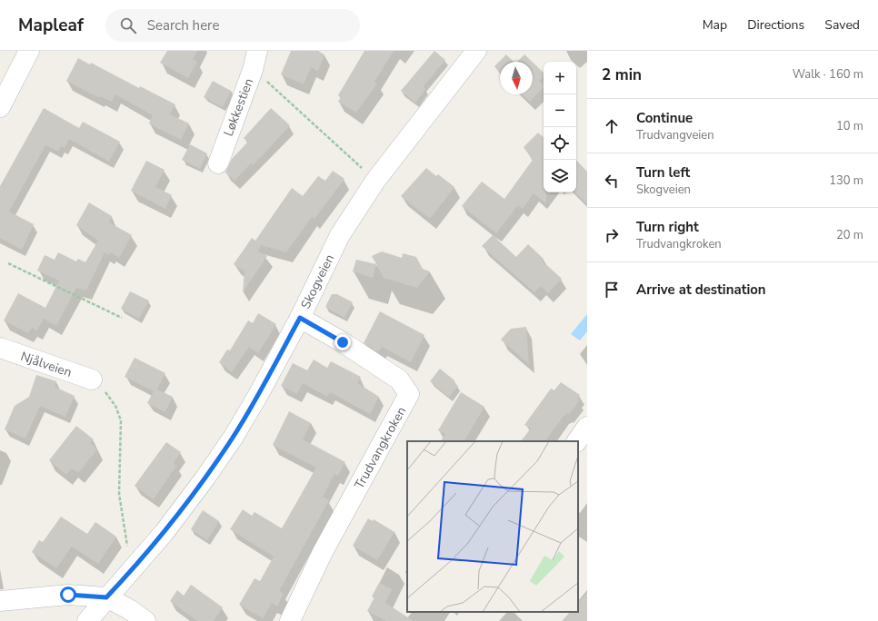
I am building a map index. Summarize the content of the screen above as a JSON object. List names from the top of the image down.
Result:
{
  "streets": {
    "street": [
      "Løkkestien",
      "Skogveien",
      "Njålveien",
      "Trudvangkroken"
    ]
  },
  "crossings": [
    ["Skogveien", "Trudvangkroken"]
  ],
  "north": "bottom",
  "page": {
    "header": "Mapleaf",
    "search": "Search here",
    "nav": ["Map", "Directions", "Saved"],
    "heading": ["2 min", "Walk · 160 m"],
    "map_buttons": ["+", "−"],
    "list": [
      ["Continue", "Trudvangveien", "10 m"],
      ["Turn left", "Skogveien", "130 m"],
      ["Turn right", "Trudvangkroken", "20 m"],
      "Arrive at destination"
    ]
  }
}
